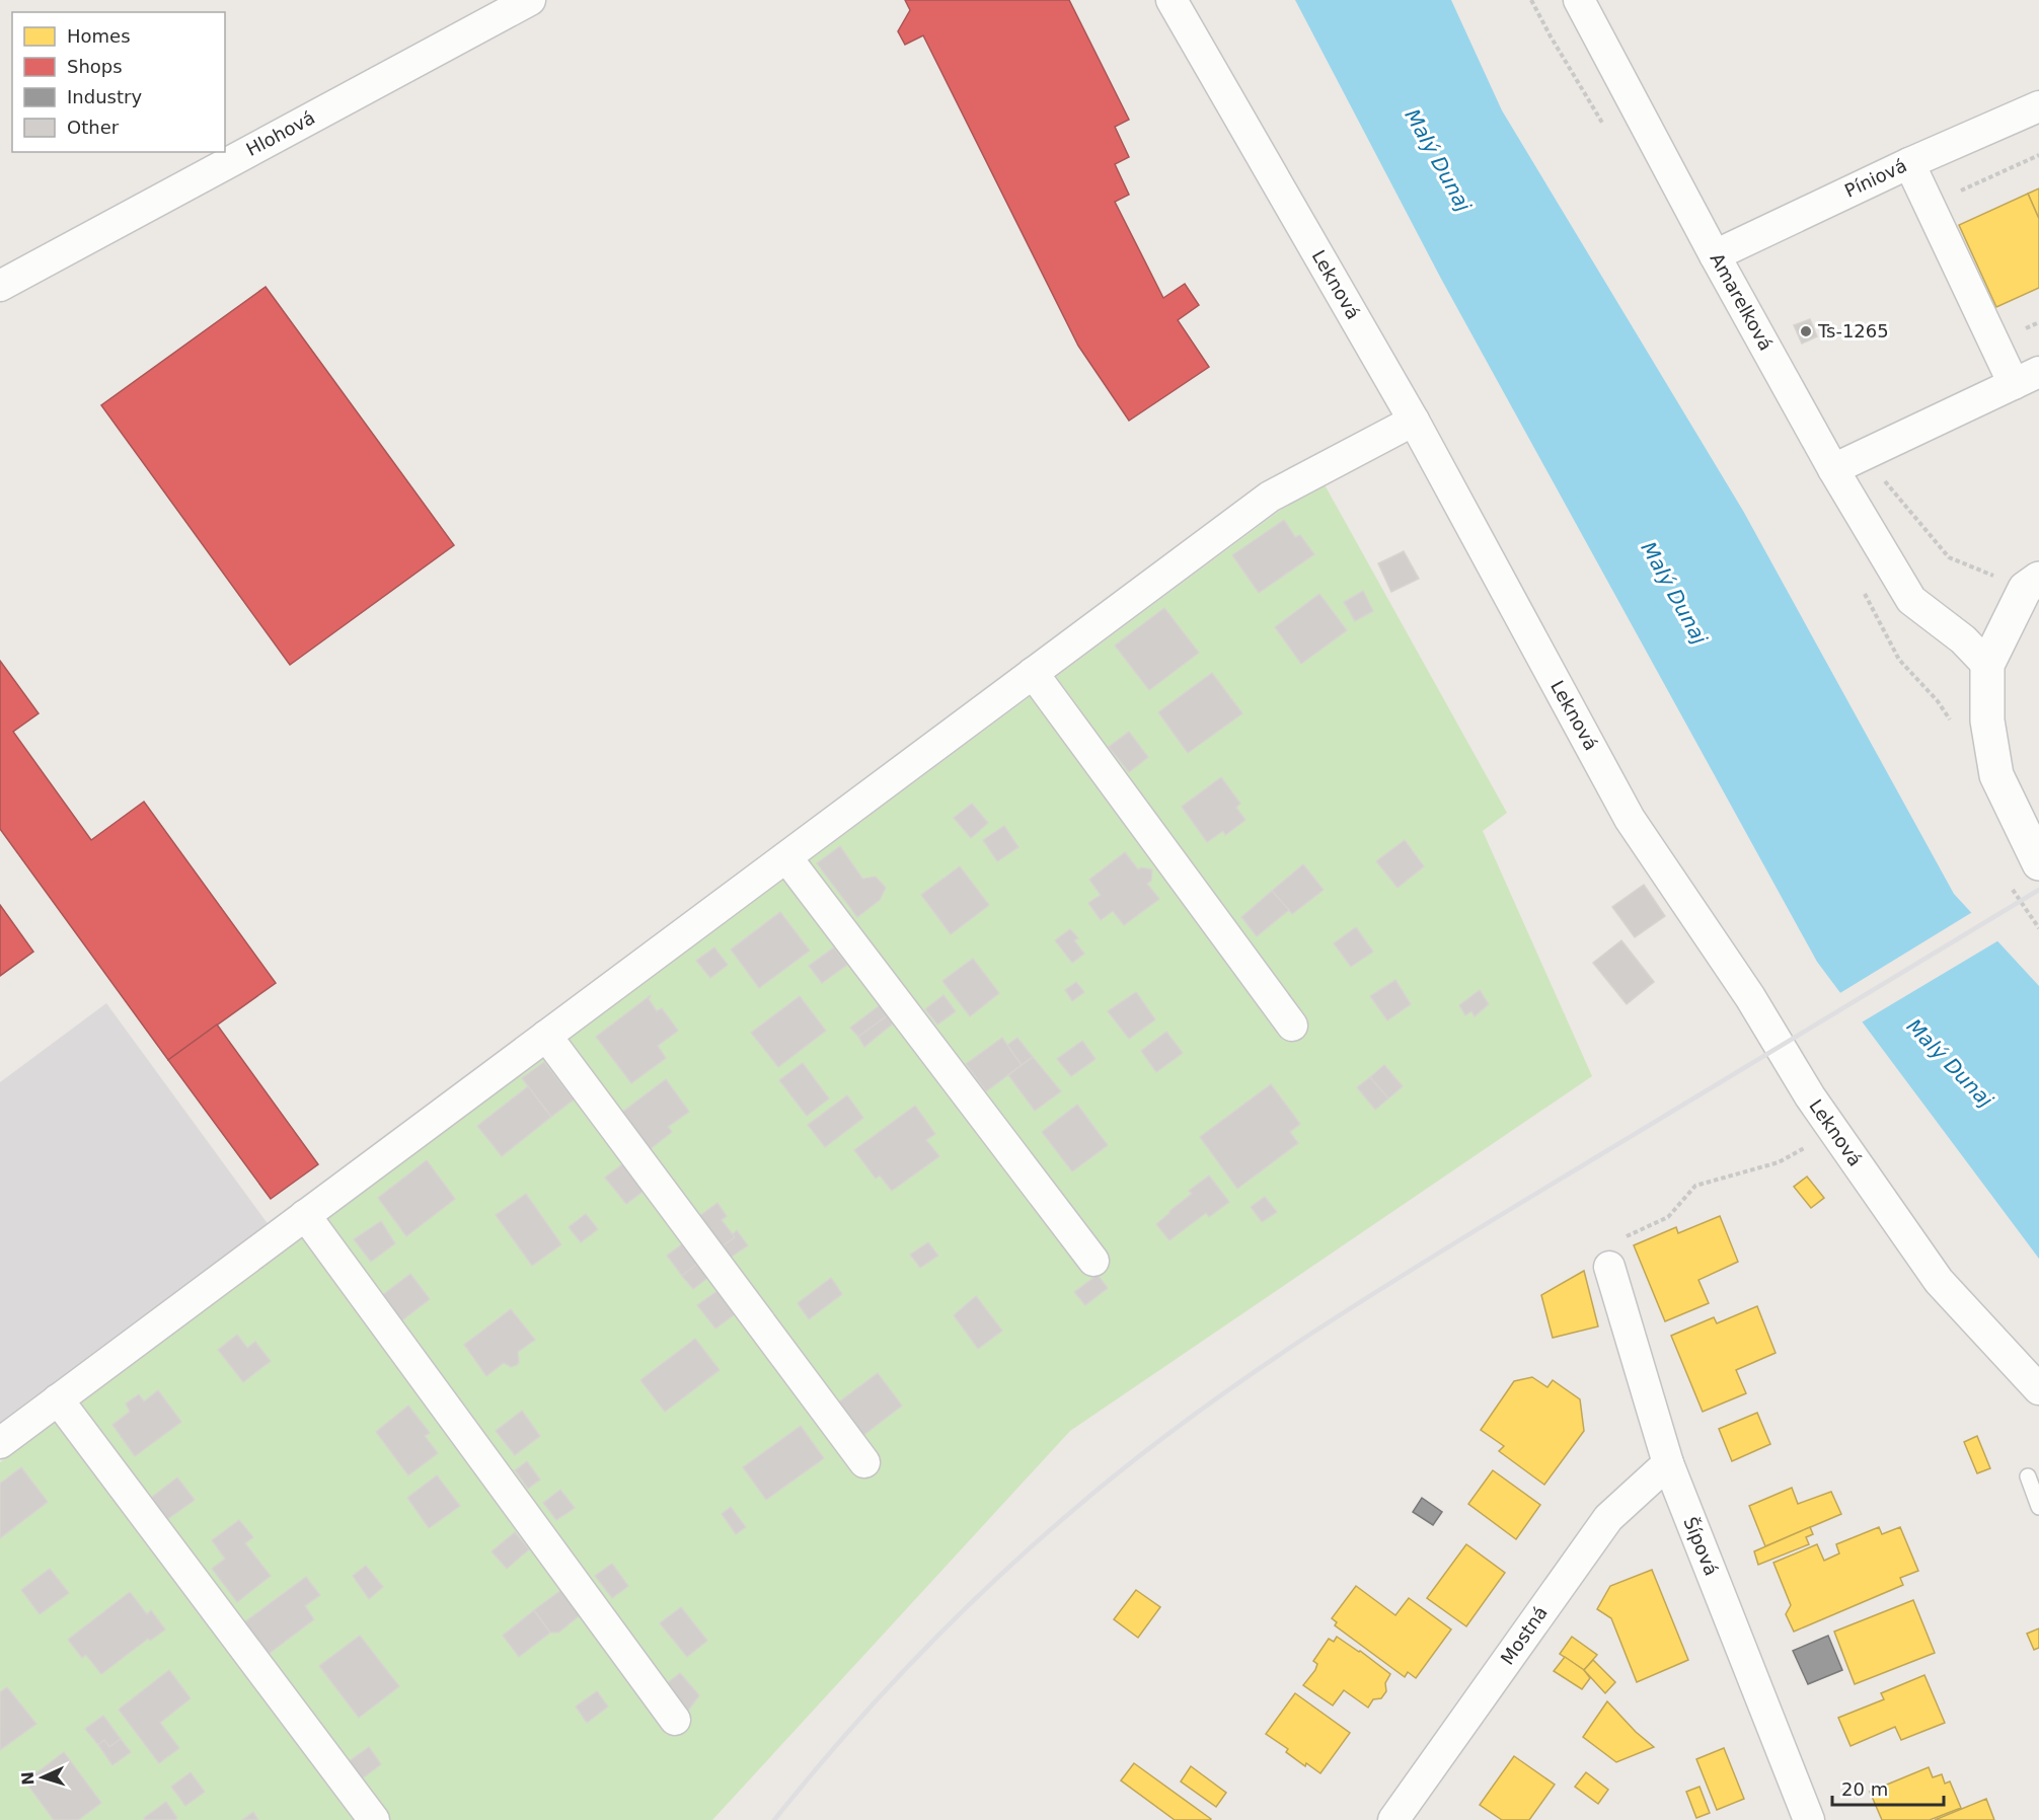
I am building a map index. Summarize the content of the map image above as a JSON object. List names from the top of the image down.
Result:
{
  "streets": {
    "street": [
      "Hlohová",
      "Píniová",
      "Leknová",
      "Amarelková",
      "Šípová",
      "Mostná"
    ]
  },
  "crossings": [
    ["Píniová", "Amarelková"],
    ["Šípová", "Mostná"]
  ],
  "water": ["Malý Dunaj"],
  "places": ["Ts-1265"],
  "legend": [
    "Homes",
    "Shops",
    "Industry",
    "Other"
  ],
  "scale_bar": "20 m",
  "north": "left"
}
